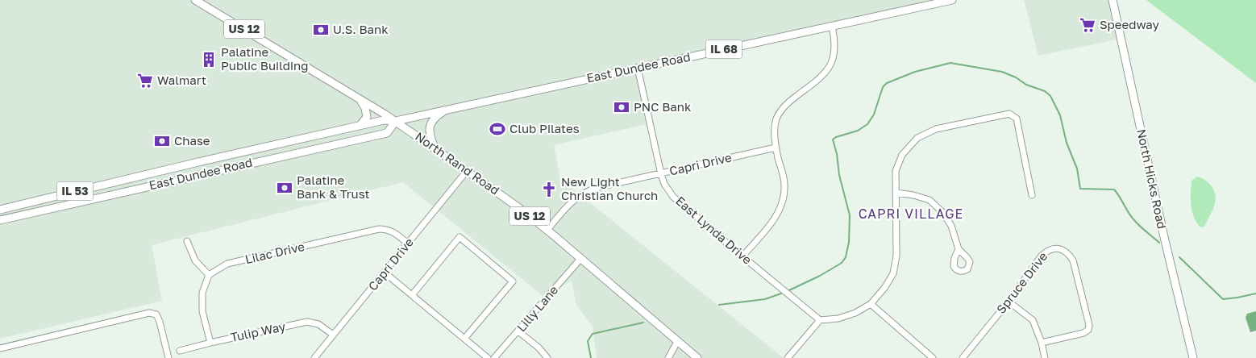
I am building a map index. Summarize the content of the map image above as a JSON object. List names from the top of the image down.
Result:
{
  "streets": {
    "main road": [
      "US 12",
      "IL 68",
      "East Dundee Road",
      "North Rand Road",
      "North Hicks Road",
      "IL 53"
    ],
    "street": [
      "Capri Drive",
      "East Lynda Drive",
      "Lilac Drive",
      "Spruce Drive",
      "Lilly Lane",
      "Tulip Way"
    ]
  },
  "crossings": [
    ["East Dundee Road", "North Rand Road"],
    ["East Dundee Road", "East Lynda Drive"],
    ["North Rand Road", "Capri Drive"],
    ["North Rand Road", "Lilly Lane"],
    ["Capri Drive", "East Lynda Drive"],
    ["Capri Drive", "Lilac Drive"],
    ["Capri Drive", "Tulip Way"]
  ],
  "districts": ["CAPRI VILLAGE"],
  "places": {
    "supermarket": ["Speedway", "Walmart"],
    "bank": [
      "U.S. Bank",
      "PNC Bank",
      "Chase",
      "Palatine Bank & Trust"
    ],
    "building": ["Palatine Public Building"],
    "sports": ["Club Pilates"],
    "church": ["New Light Christian Church"]
  }
}
